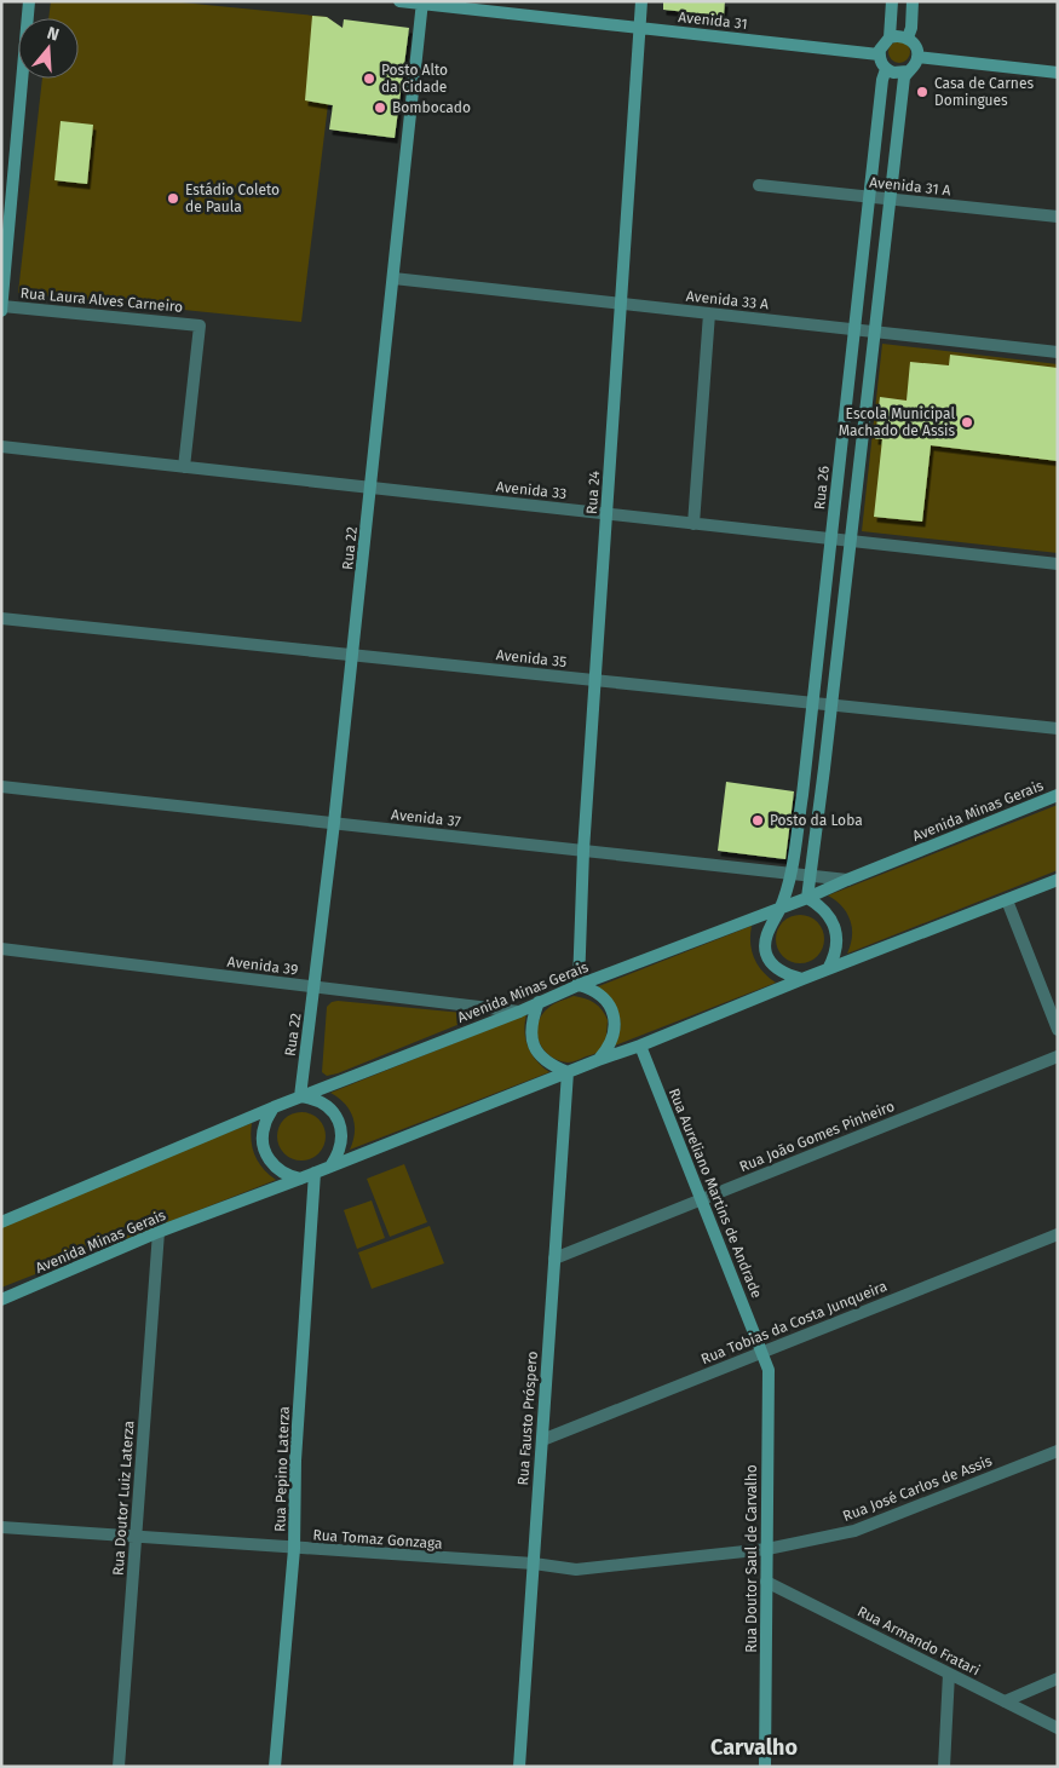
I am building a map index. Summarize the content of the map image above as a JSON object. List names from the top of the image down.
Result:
{
  "streets": {
    "street": [
      "Avenida 31",
      "Avenida 31 A",
      "Rua Laura Alves Carneiro",
      "Avenida 33 A",
      "Rua 26",
      "Avenida 33",
      "Rua 24",
      "Rua 22",
      "Avenida 35",
      "Avenida Minas Gerais",
      "Avenida 37",
      "Avenida 39",
      "Rua João Gomes Pinheiro",
      "Rua Aureliano Martins de Andrade",
      "Rua Tobias da Costa Junqueira",
      "Rua Fausto Próspero",
      "Rua Pepino Laterza",
      "Rua José Carlos de Assis",
      "Rua Doutor Luiz Laterza",
      "Rua Tomaz Gonzaga",
      "Rua Doutor Saul de Carvalho",
      "Rua Armando Fratari"
    ]
  },
  "crossings": [
    ["Avenida 31", "Rua 26"],
    ["Avenida 31", "Rua 24"],
    ["Avenida 31", "Rua 22"],
    ["Avenida 31 A", "Rua 26"],
    ["Rua Laura Alves Carneiro", "Avenida 33"],
    ["Avenida 33 A", "Rua 26"],
    ["Avenida 33 A", "Rua 24"],
    ["Avenida 33 A", "Rua 22"],
    ["Rua 26", "Avenida 33"],
    ["Rua 26", "Avenida 35"],
    ["Rua 26", "Avenida Minas Gerais"],
    ["Rua 26", "Avenida 37"],
    ["Avenida 33", "Rua 24"],
    ["Avenida 33", "Rua 22"],
    ["Rua 24", "Avenida 35"],
    ["Rua 24", "Avenida Minas Gerais"],
    ["Rua 24", "Avenida 37"],
    ["Rua 24", "Rua Fausto Próspero"],
    ["Rua 22", "Avenida 35"],
    ["Rua 22", "Avenida Minas Gerais"],
    ["Rua 22", "Avenida 37"],
    ["Rua 22", "Avenida 39"],
    ["Rua 22", "Rua Pepino Laterza"],
    ["Avenida Minas Gerais", "Avenida 37"],
    ["Avenida Minas Gerais", "Avenida 39"],
    ["Avenida Minas Gerais", "Rua Aureliano Martins de Andrade"],
    ["Avenida Minas Gerais", "Rua Fausto Próspero"],
    ["Avenida Minas Gerais", "Rua Pepino Laterza"],
    ["Avenida Minas Gerais", "Rua Doutor Luiz Laterza"],
    ["Rua João Gomes Pinheiro", "Rua Aureliano Martins de Andrade"],
    ["Rua João Gomes Pinheiro", "Rua Fausto Próspero"],
    ["Rua Aureliano Martins de Andrade", "Rua Tobias da Costa Junqueira"],
    ["Rua Aureliano Martins de Andrade", "Rua Doutor Saul de Carvalho"],
    ["Rua Tobias da Costa Junqueira", "Rua Fausto Próspero"],
    ["Rua Tobias da Costa Junqueira", "Rua Doutor Saul de Carvalho"],
    ["Rua Fausto Próspero", "Rua José Carlos de Assis"],
    ["Rua Fausto Próspero", "Rua Tomaz Gonzaga"],
    ["Rua Pepino Laterza", "Rua Tomaz Gonzaga"],
    ["Rua José Carlos de Assis", "Rua Tomaz Gonzaga"],
    ["Rua José Carlos de Assis", "Rua Doutor Saul de Carvalho"],
    ["Rua Doutor Luiz Laterza", "Rua Tomaz Gonzaga"],
    ["Rua Doutor Saul de Carvalho", "Rua Armando Fratari"]
  ],
  "districts": ["Carvalho"],
  "places": [
    "Posto Alto da Cidade",
    "Casa de Carnes Domingues",
    "Bombocado",
    "Estádio Coleto de Paula",
    "Escola Municipal Machado de Assis",
    "Posto da Loba"
  ],
  "north": "top"
}
